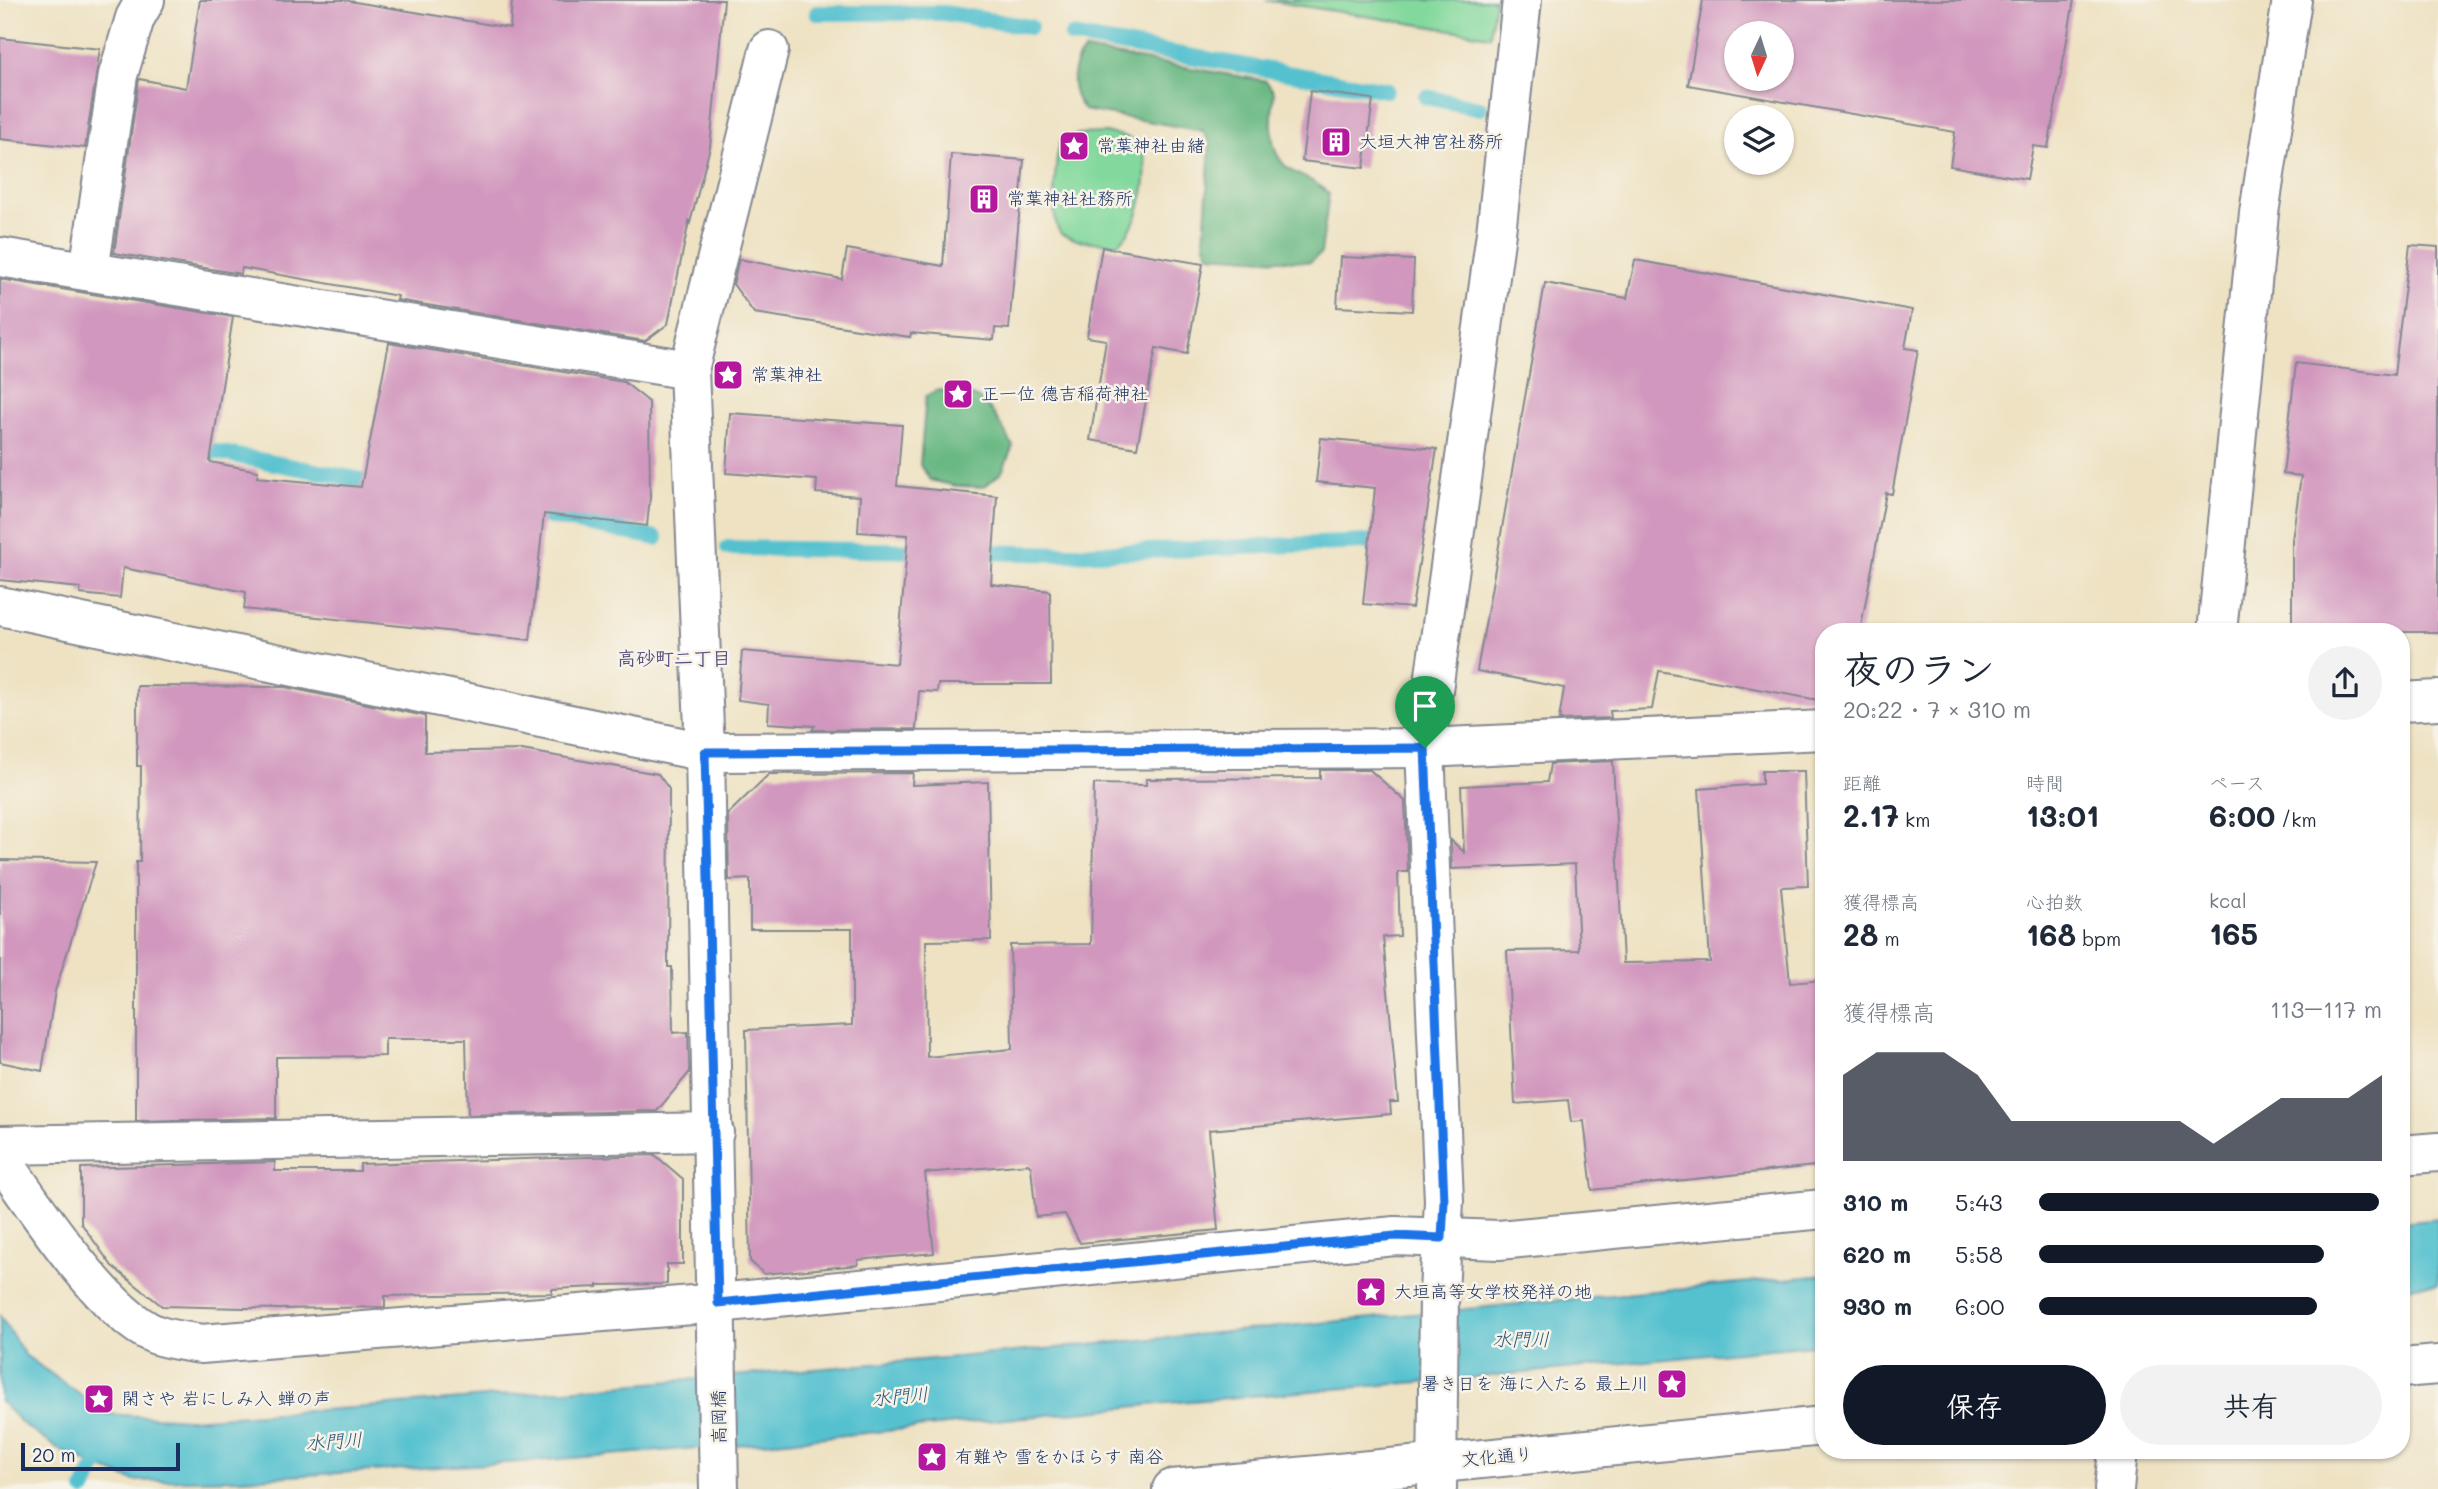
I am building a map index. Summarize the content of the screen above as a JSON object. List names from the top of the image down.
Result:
{
  "streets": {
    "street": ["高岡橋", "文化通り"]
  },
  "districts": ["高砂町二丁目"],
  "water": ["水門川"],
  "places": {
    "building": ["大垣大神宮社務所", "常葉神社社務所"],
    "place": [
      "常葉神社由緒",
      "常葉神社",
      "正一位 德吉稲荷神社",
      "大垣高等女学校発祥の地",
      "暑き日を 海に入たる 最上川",
      "閑さや 岩にしみ入 蝉の声",
      "有難や 雪をかほらす 南谷"
    ]
  },
  "scale_bar": "20 m",
  "north": "bottom",
  "page": {
    "heading": ["夜のラン", "20:22 · 7 × 310 m"],
    "stats": [
      ["距離", "2.17 km"],
      ["時間", "13:01"],
      ["ペース", "6:00 /km"],
      ["獲得標高", "28 m"],
      ["心拍数", "168 bpm"],
      ["kcal", "165"]
    ],
    "chart": ["獲得標高", "113–117 m"],
    "list": [
      {
        "name": "310 m",
        "note": "5:43"
      },
      {
        "name": "620 m",
        "note": "5:58"
      },
      {
        "name": "930 m",
        "note": "6:00"
      }
    ],
    "buttons": ["保存", "共有"],
    "scale": "20 m"
  }
}
